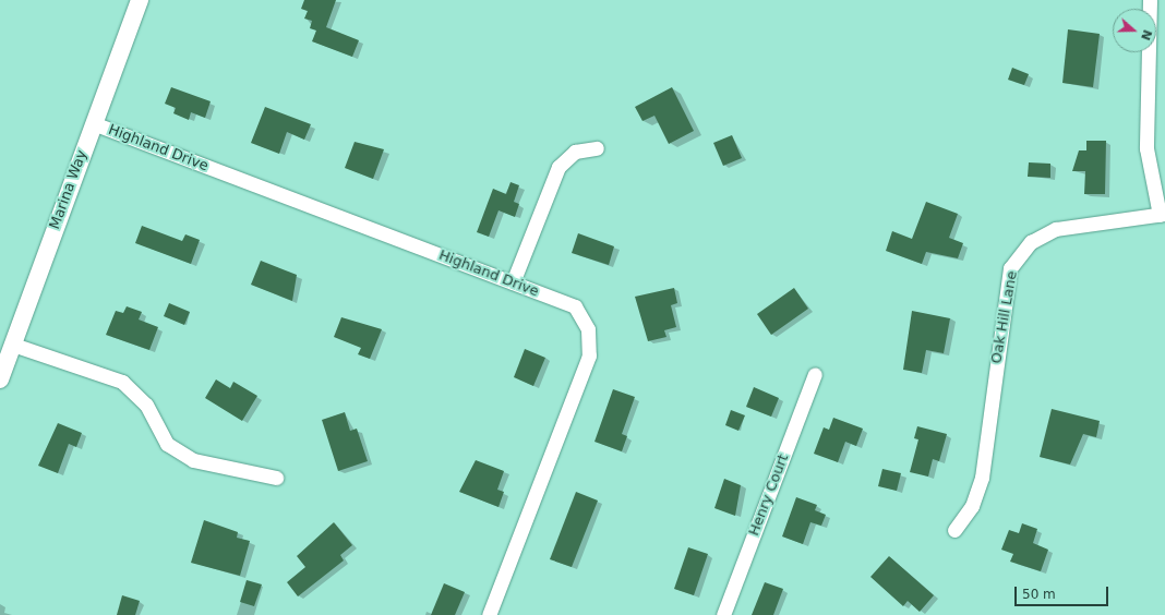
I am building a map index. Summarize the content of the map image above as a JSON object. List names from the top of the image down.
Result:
{
  "streets": {
    "street": [
      "Highland Drive",
      "Marina Way",
      "Oak Hill Lane",
      "Henry Court"
    ]
  },
  "crossings": [
    ["Highland Drive", "Marina Way"]
  ],
  "scale_bar": "50 m",
  "north": "right"
}
